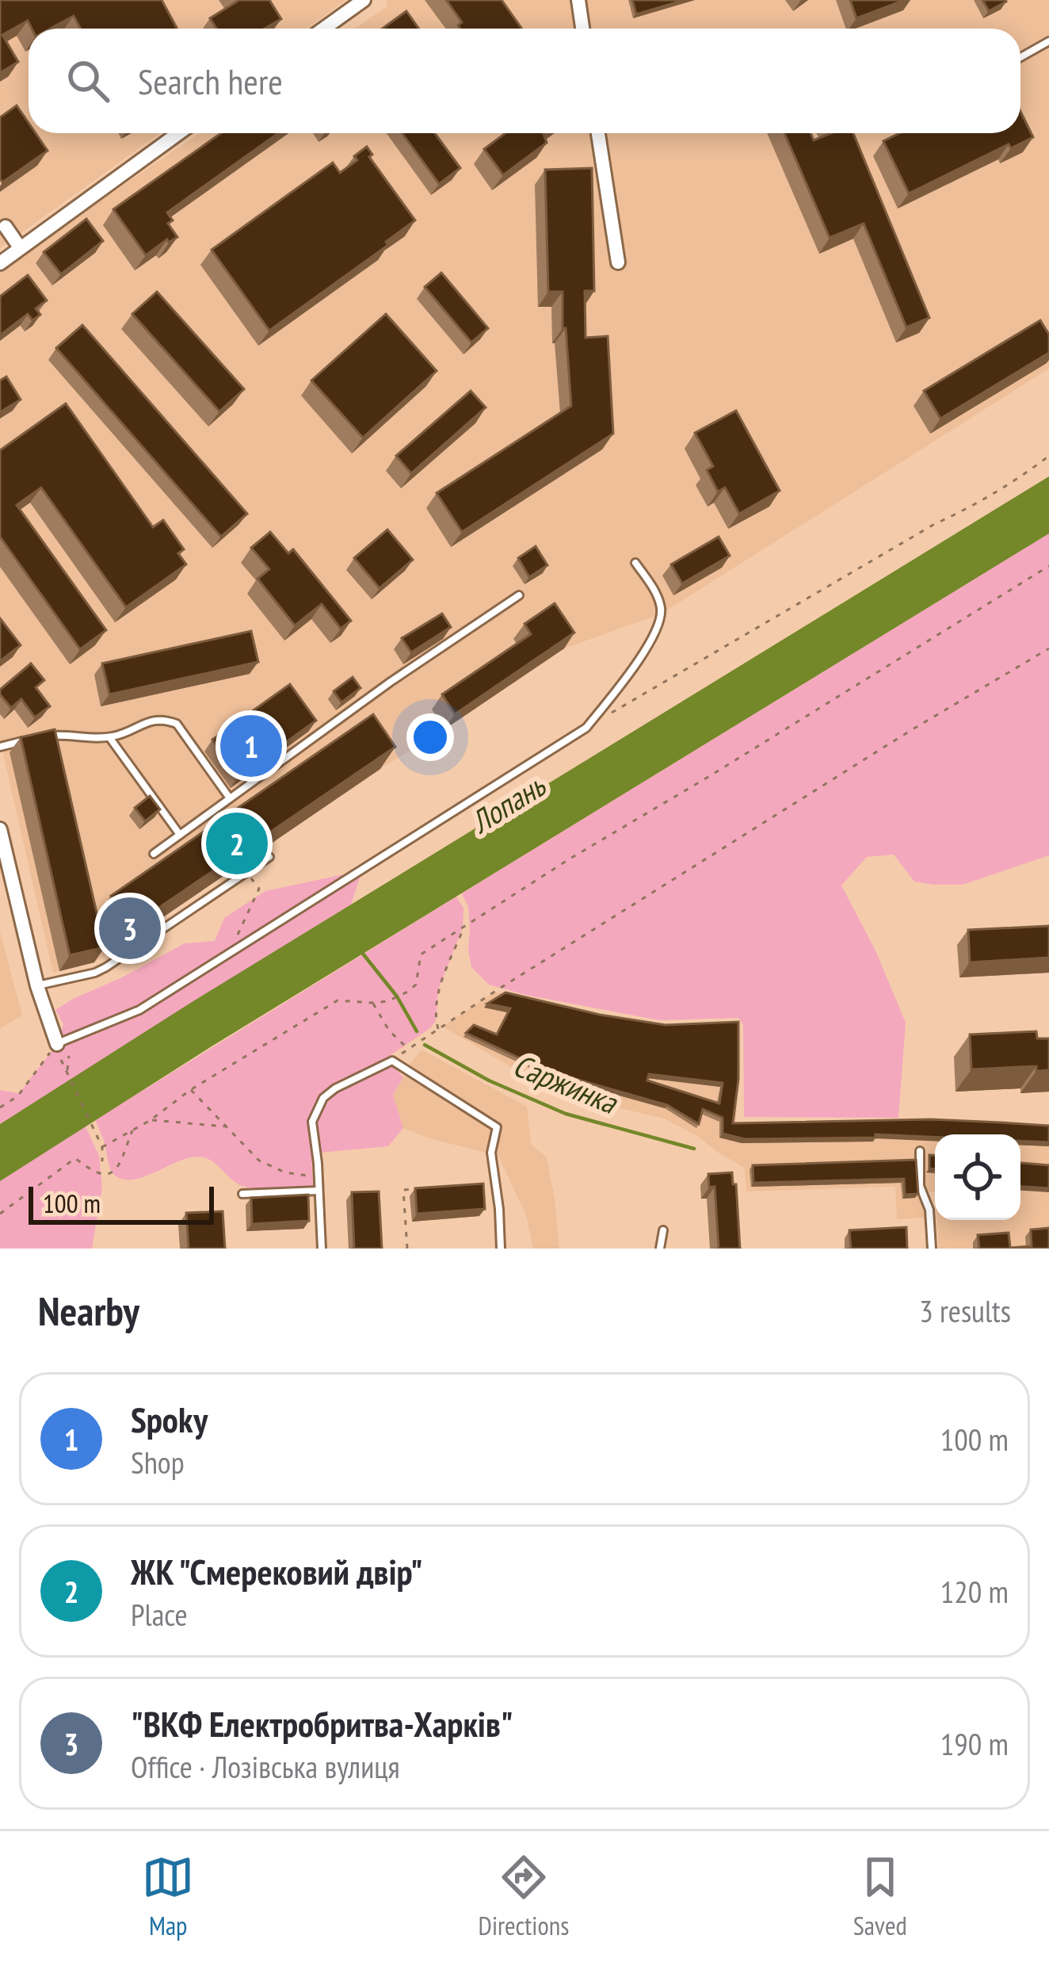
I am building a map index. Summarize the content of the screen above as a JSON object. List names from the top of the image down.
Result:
{
  "water": ["Лопань", "Саржинка"],
  "scale_bar": "100 m",
  "page": {
    "search": "Search here",
    "pins": ["1", "2", "3"],
    "scale": "100 m",
    "heading": ["Nearby", "3 results"],
    "list": [
      {
        "mark": "1",
        "name": "Spoky",
        "note": "Shop",
        "value": "100 m"
      },
      {
        "mark": "2",
        "name": "ЖК \"Смерековий двір\"",
        "note": "Place",
        "value": "120 m"
      },
      {
        "mark": "3",
        "name": "\"ВКФ Електробритва-Харків\"",
        "note": "Office · Лозівська вулиця",
        "value": "190 m"
      }
    ],
    "nav": ["Map", "Directions", "Saved"]
  }
}
